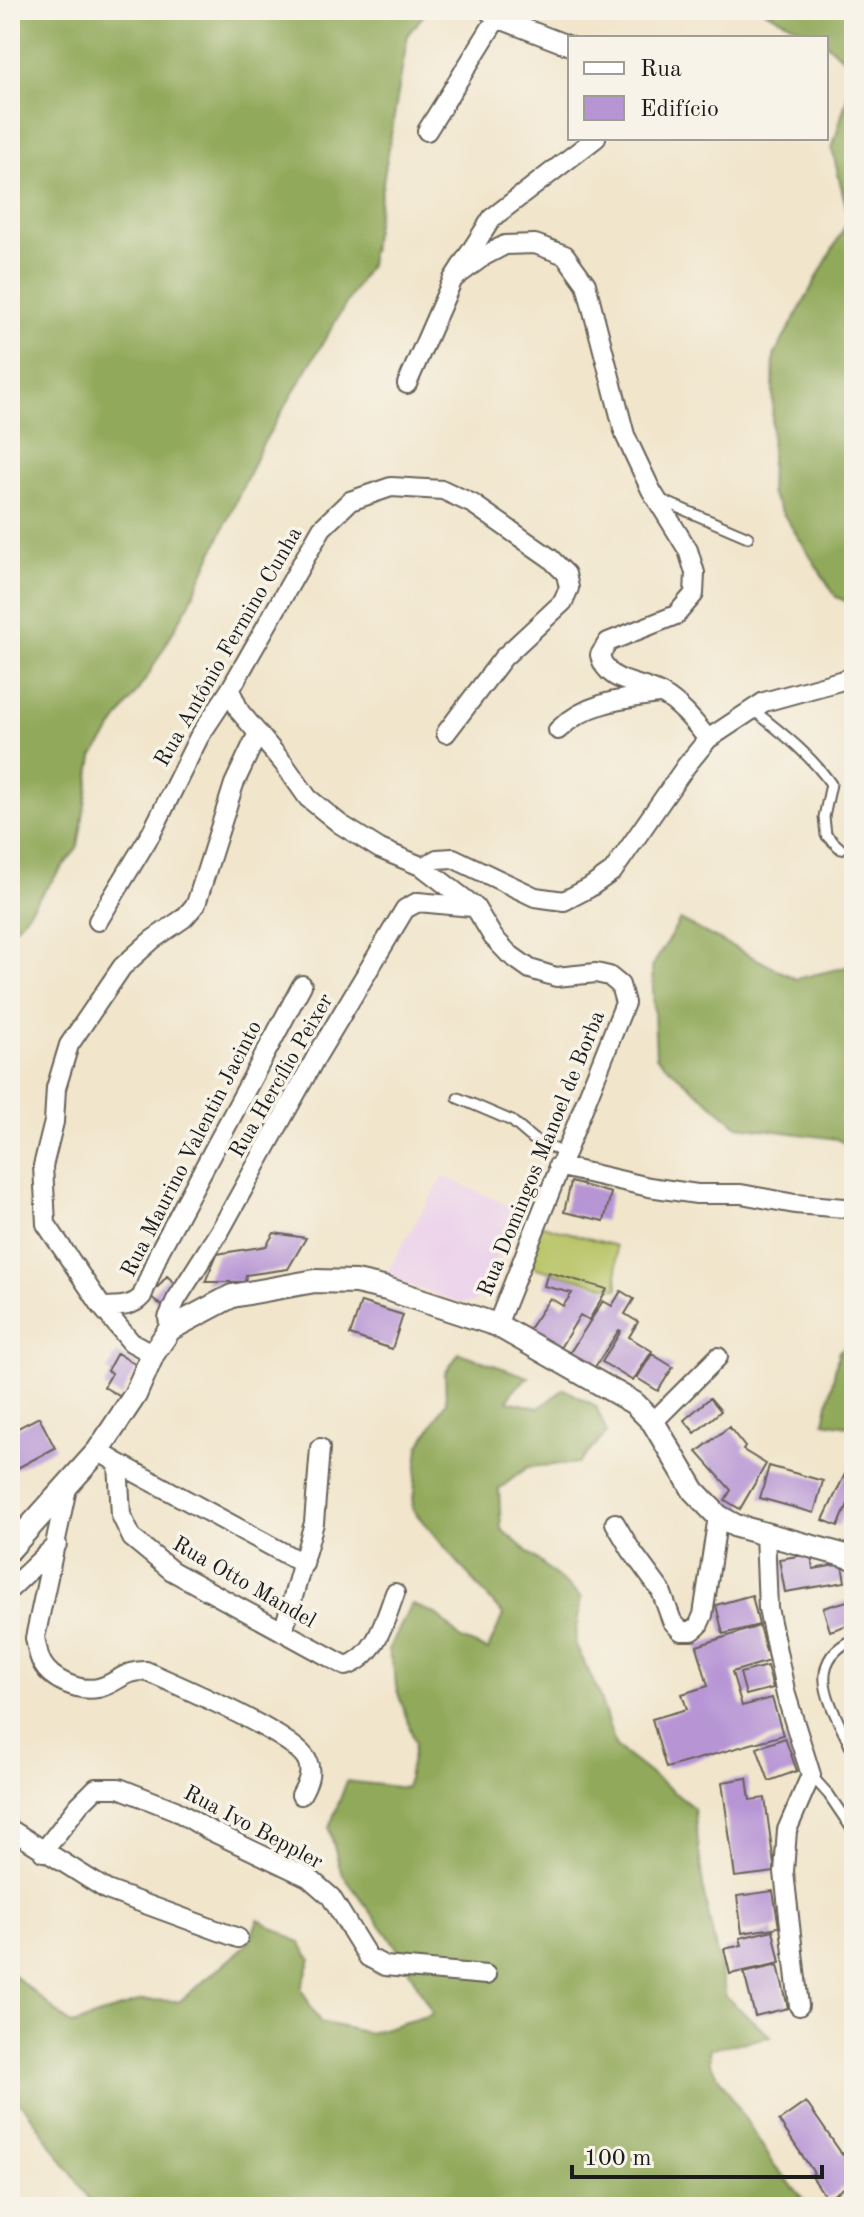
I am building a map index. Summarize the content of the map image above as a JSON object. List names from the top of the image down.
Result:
{
  "streets": {
    "street": [
      "Rua Antônio Fermino Cunha",
      "Rua Hercílio Peixer",
      "Rua Maurino Valentin Jacinto",
      "Rua Domingos Manoel de Borba",
      "Rua Otto Mandel",
      "Rua Ivo Beppler"
    ]
  },
  "crossings": [
    ["Rua Antônio Fermino Cunha", "Rua Domingos Manoel de Borba"],
    ["Rua Hercílio Peixer", "Rua Domingos Manoel de Borba"]
  ],
  "legend": ["Rua", "Edifício"],
  "scale_bar": "100 m"
}
